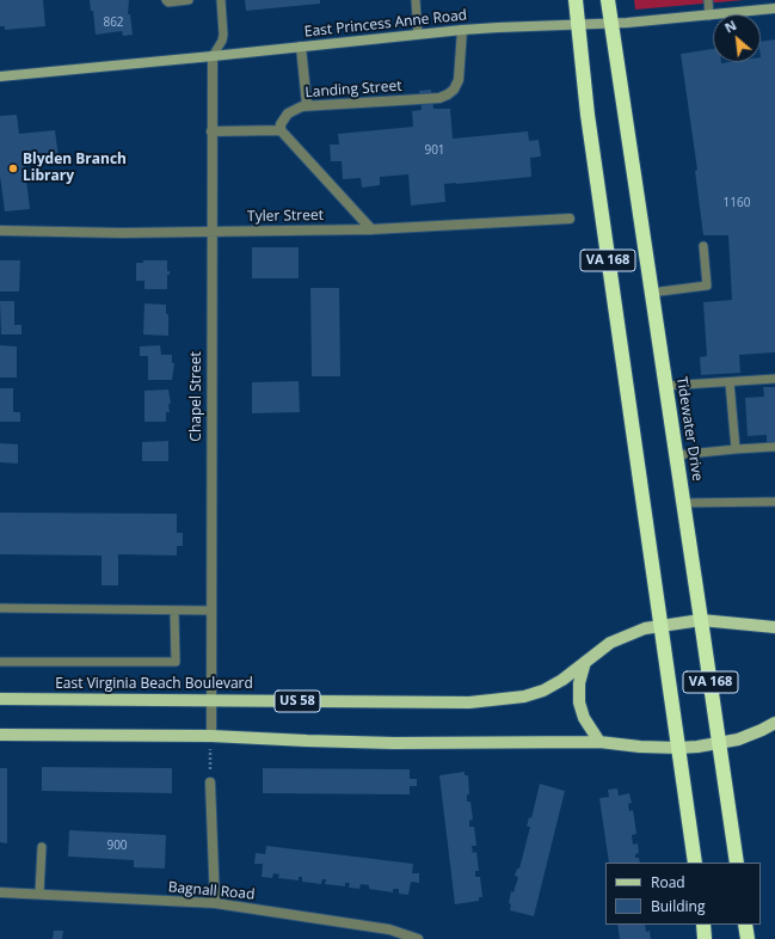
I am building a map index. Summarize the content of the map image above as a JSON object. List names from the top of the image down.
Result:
{
  "streets": {
    "highway": ["VA 168", "Tidewater Drive"],
    "main road": ["East Princess Anne Road", "East Virginia Beach Boulevard", "US 58"],
    "street": [
      "Landing Street",
      "Tyler Street",
      "Chapel Street",
      "Bagnall Road"
    ]
  },
  "crossings": [
    ["East Princess Anne Road", "Landing Street"],
    ["East Princess Anne Road", "VA 168"],
    ["East Princess Anne Road", "Chapel Street"],
    ["East Princess Anne Road", "Tidewater Drive"],
    ["Tyler Street", "Chapel Street"],
    ["VA 168", "East Virginia Beach Boulevard"],
    ["Chapel Street", "East Virginia Beach Boulevard"],
    ["Tidewater Drive", "East Virginia Beach Boulevard"]
  ],
  "places": ["Blyden Branch Library"],
  "house_numbers": [
    "862",
    "901",
    "1160",
    "900"
  ],
  "legend": ["Road", "Building"],
  "north": "top left"
}
